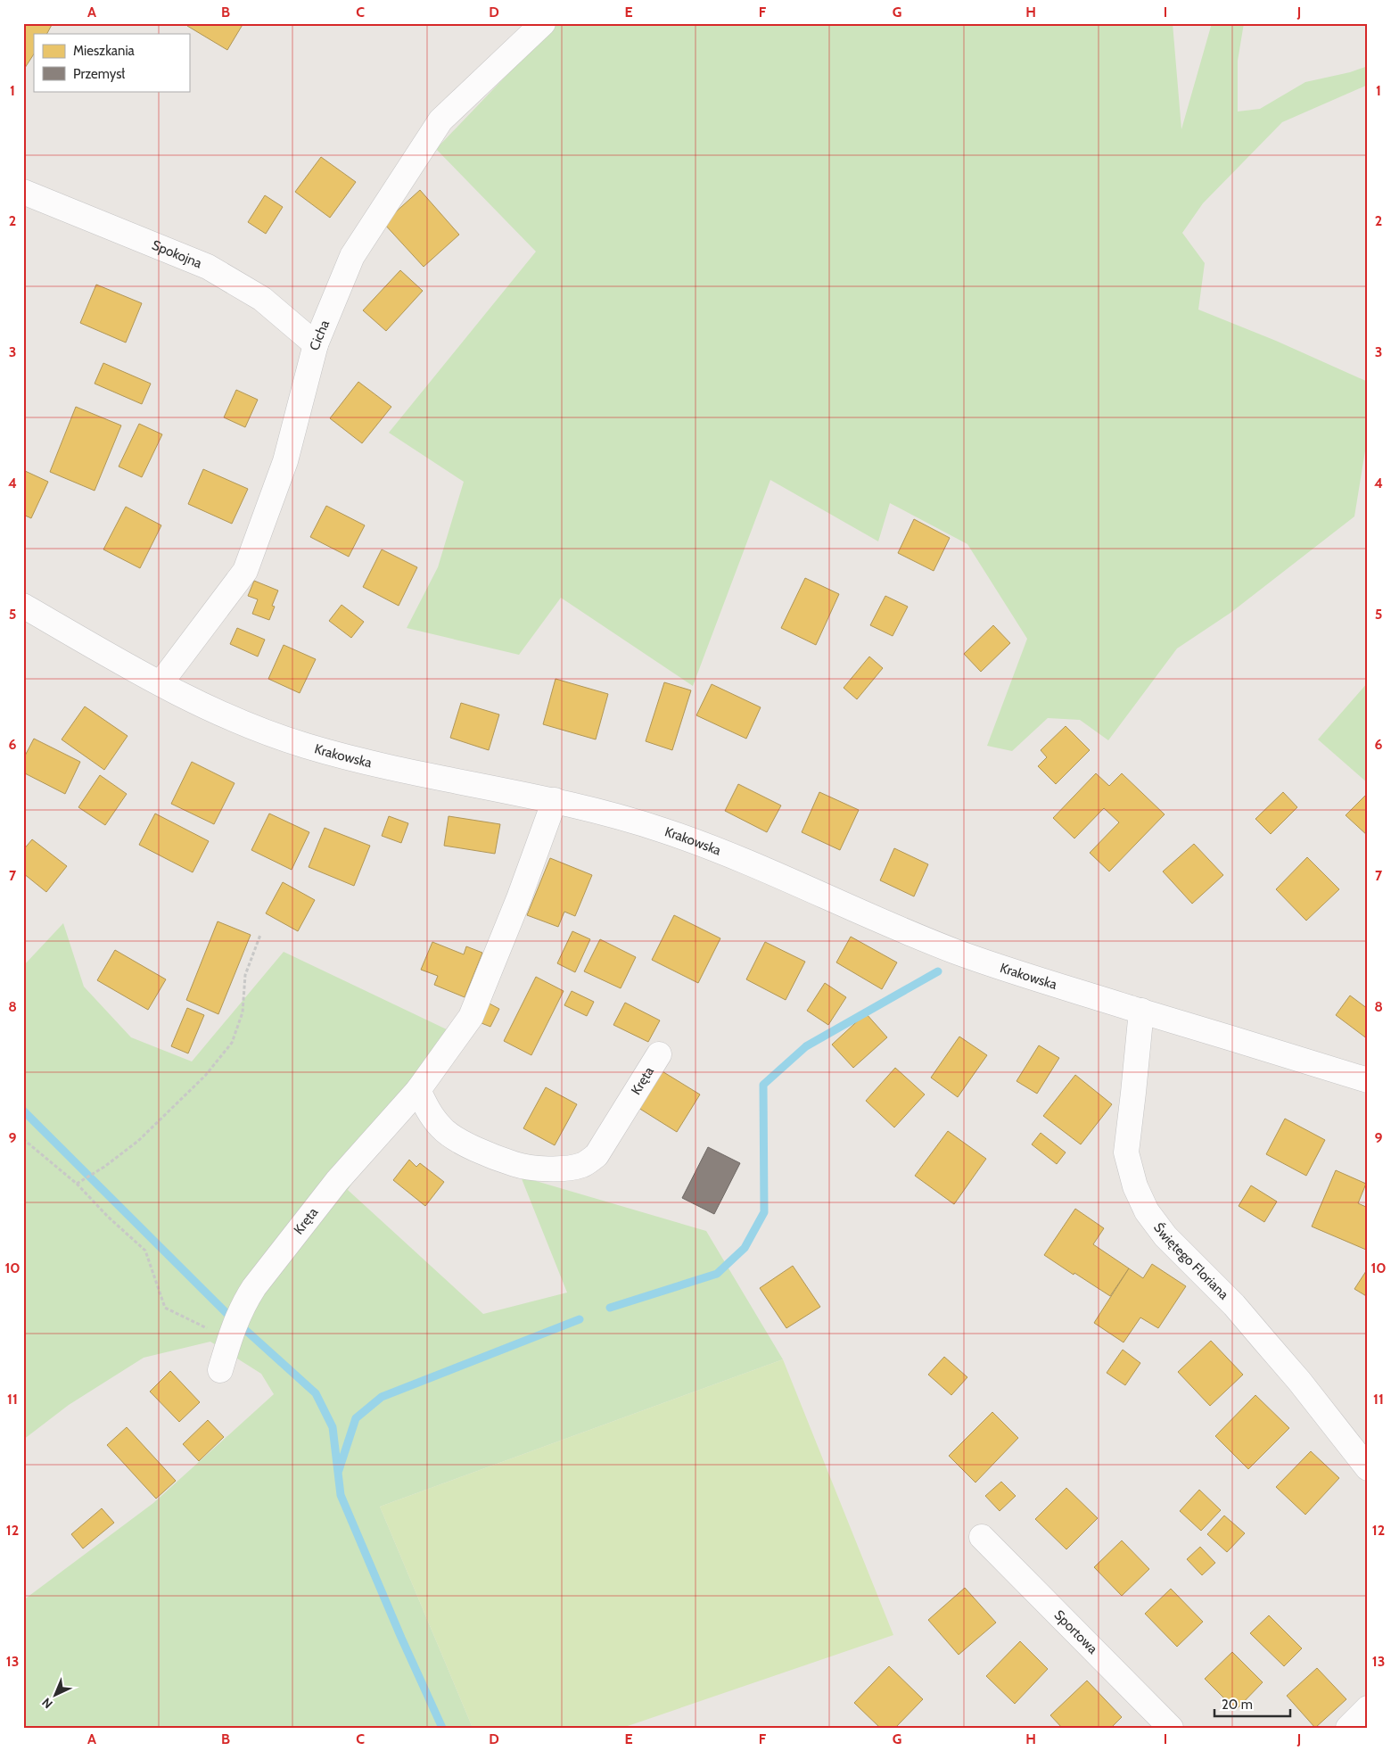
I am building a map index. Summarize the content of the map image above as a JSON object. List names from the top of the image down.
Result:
{
  "streets": {
    "street": [
      "Spokojna",
      "Cicha",
      "Krakowska",
      "Kręta",
      "Świętego Floriana",
      "Sportowa"
    ]
  },
  "crossings": [
    ["Spokojna", "Cicha"],
    ["Cicha", "Krakowska"],
    ["Krakowska", "Kręta"],
    ["Krakowska", "Świętego Floriana"]
  ],
  "legend": ["Mieszkania", "Przemysł"],
  "scale_bar": "20 m",
  "north": "bottom left",
  "grid": {
    "columns": [
      "A",
      "B",
      "C",
      "D",
      "E",
      "F",
      "G",
      "H",
      "I",
      "J"
    ],
    "rows": [
      "1",
      "2",
      "3",
      "4",
      "5",
      "6",
      "7",
      "8",
      "9",
      "10",
      "11",
      "12",
      "13"
    ]
  }
}
